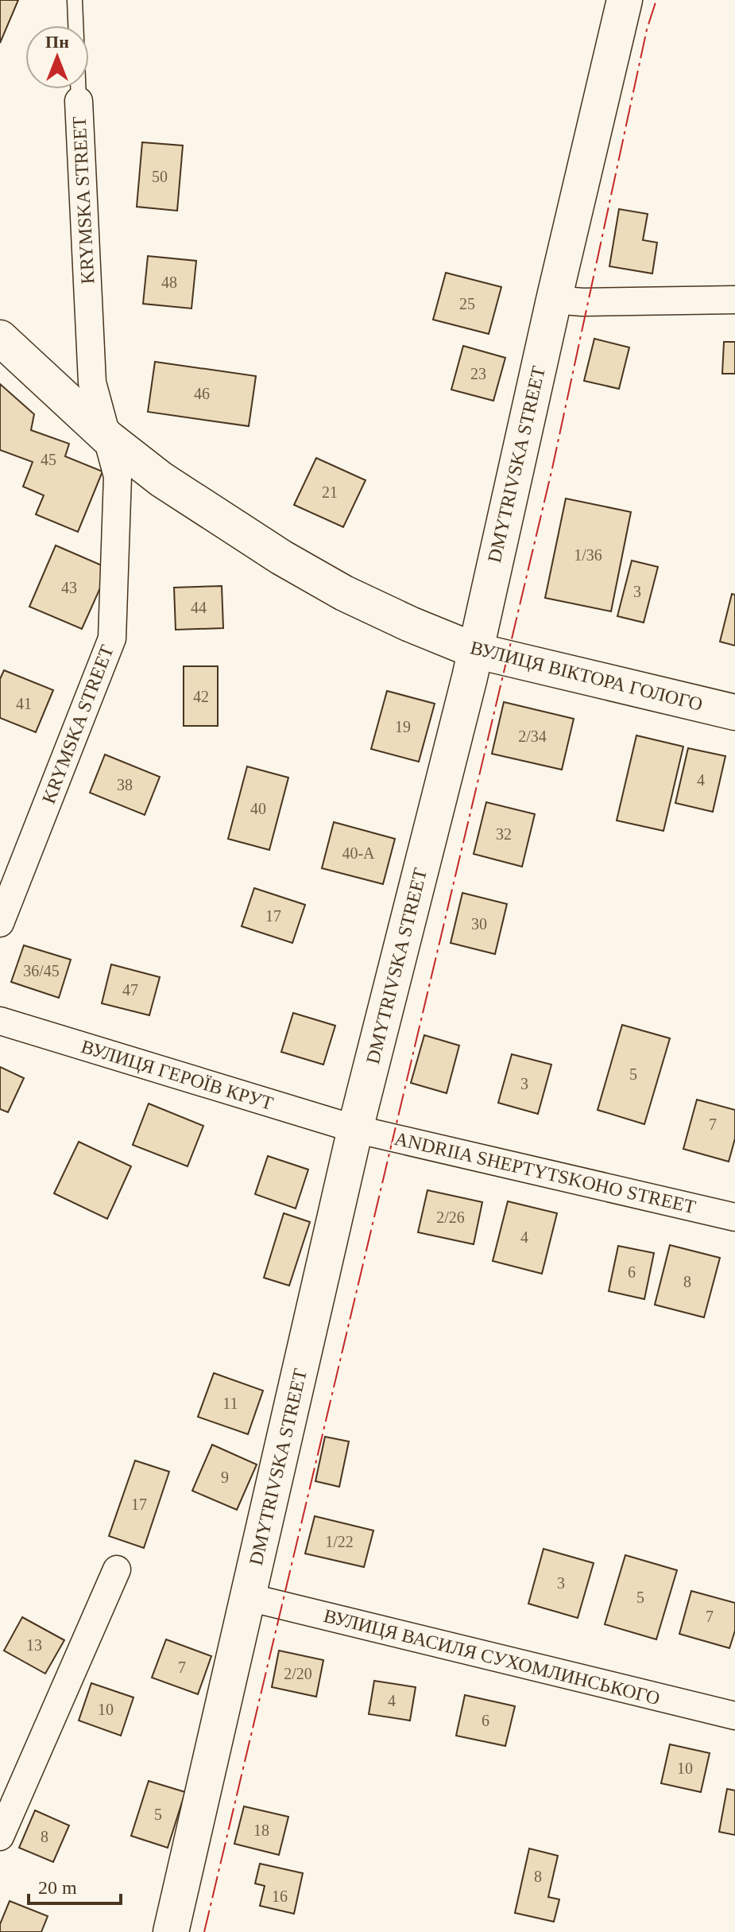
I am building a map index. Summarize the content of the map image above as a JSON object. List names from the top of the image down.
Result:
{
  "streets": {
    "main road": ["DMYTRIVSKA STREET", "ВУЛИЦЯ ВІКТОРА ГОЛОГО"],
    "street": [
      "KRYMSKA STREET",
      "ВУЛИЦЯ ГЕРОЇВ КРУТ",
      "ANDRIIA SHEPTYTSKOHO STREET",
      "ВУЛИЦЯ ВАСИЛЯ СУХОМЛИНСЬКОГО"
    ]
  },
  "crossings": [
    ["KRYMSKA STREET", "ВУЛИЦЯ ВІКТОРА ГОЛОГО"],
    ["DMYTRIVSKA STREET", "ВУЛИЦЯ ВІКТОРА ГОЛОГО"],
    ["DMYTRIVSKA STREET", "ВУЛИЦЯ ГЕРОЇВ КРУТ"],
    ["DMYTRIVSKA STREET", "ANDRIIA SHEPTYTSKOHO STREET"],
    ["DMYTRIVSKA STREET", "ВУЛИЦЯ ВАСИЛЯ СУХОМЛИНСЬКОГО"],
    ["ВУЛИЦЯ ГЕРОЇВ КРУТ", "ANDRIIA SHEPTYTSKOHO STREET"]
  ],
  "house_numbers": [
    "50",
    "48",
    "25",
    "23",
    "46",
    "45",
    "21",
    "1/36",
    "43",
    "3",
    "44",
    "42",
    "41",
    "19",
    "2/34",
    "4",
    "38",
    "40",
    "32",
    "40-А",
    "17",
    "30",
    "36/45",
    "47",
    "5",
    "3",
    "7",
    "2/26",
    "4",
    "6",
    "8",
    "11",
    "9",
    "17",
    "1/22",
    "3",
    "5",
    "7",
    "13",
    "7",
    "2/20",
    "4",
    "10",
    "6",
    "10",
    "5",
    "18",
    "8",
    "8",
    "16"
  ],
  "scale_bar": "20 m",
  "north": "top"
}
